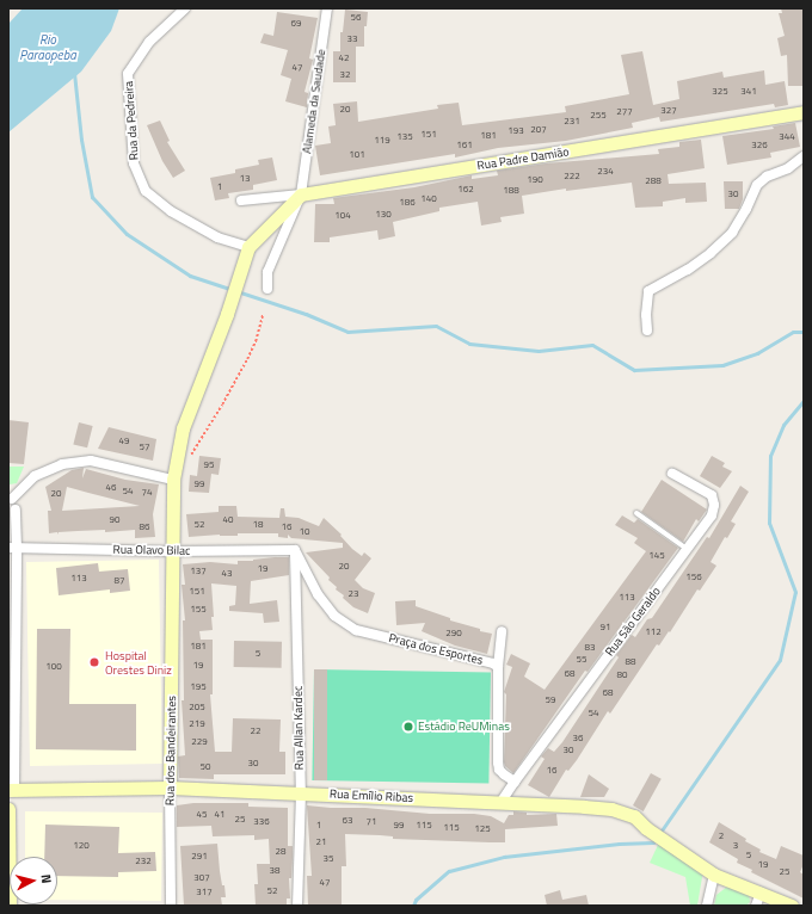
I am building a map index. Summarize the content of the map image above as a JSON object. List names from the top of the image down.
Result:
{
  "streets": {
    "street": [
      "Alameda da Saudade",
      "Rua da Pedreira",
      "Rua Padre Damião",
      "Rua Olavo Bilac",
      "Rua São Geraldo",
      "Praça dos Esportes",
      "Rua Allan Kardec",
      "Rua dos Bandeirantes",
      "Rua Emílio Ribas"
    ]
  },
  "crossings": [
    ["Alameda da Saudade", "Rua Padre Damião"],
    ["Rua da Pedreira", "Rua dos Bandeirantes"],
    ["Rua Olavo Bilac", "Praça dos Esportes"],
    ["Rua Olavo Bilac", "Rua Allan Kardec"],
    ["Rua Olavo Bilac", "Rua dos Bandeirantes"],
    ["Rua São Geraldo", "Praça dos Esportes"],
    ["Praça dos Esportes", "Rua Allan Kardec"],
    ["Rua Allan Kardec", "Rua Emílio Ribas"],
    ["Rua dos Bandeirantes", "Rua Emílio Ribas"]
  ],
  "water": ["Rio Paraopeba"],
  "places": ["Hospital Orestes Diniz", "Estádio ReUMinas"],
  "house_numbers": [
    "56",
    "69",
    "33",
    "42",
    "47",
    "32",
    "325",
    "341",
    "20",
    "327",
    "277",
    "255",
    "231",
    "207",
    "193",
    "151",
    "181",
    "135",
    "344",
    "119",
    "161",
    "326",
    "101",
    "234",
    "222",
    "13",
    "190",
    "288",
    "1",
    "162",
    "188",
    "30",
    "140",
    "186",
    "130",
    "104",
    "49",
    "57",
    "95",
    "99",
    "46",
    "54",
    "74",
    "20",
    "90",
    "40",
    "52",
    "18",
    "86",
    "16",
    "10",
    "145",
    "20",
    "19",
    "137",
    "43",
    "156",
    "113",
    "87",
    "151",
    "23",
    "113",
    "155",
    "91",
    "112",
    "290",
    "181",
    "83",
    "5",
    "55",
    "88",
    "19",
    "100",
    "68",
    "80",
    "195",
    "68",
    "59",
    "205",
    "54",
    "219",
    "22",
    "36",
    "229",
    "30",
    "30",
    "50",
    "16",
    "45",
    "41",
    "25",
    "63",
    "336",
    "71",
    "1",
    "99",
    "115",
    "115",
    "125",
    "2",
    "21",
    "120",
    "3",
    "28",
    "5",
    "291",
    "35",
    "232",
    "19",
    "38",
    "25",
    "307",
    "47",
    "52",
    "317"
  ],
  "north": "right"
}
